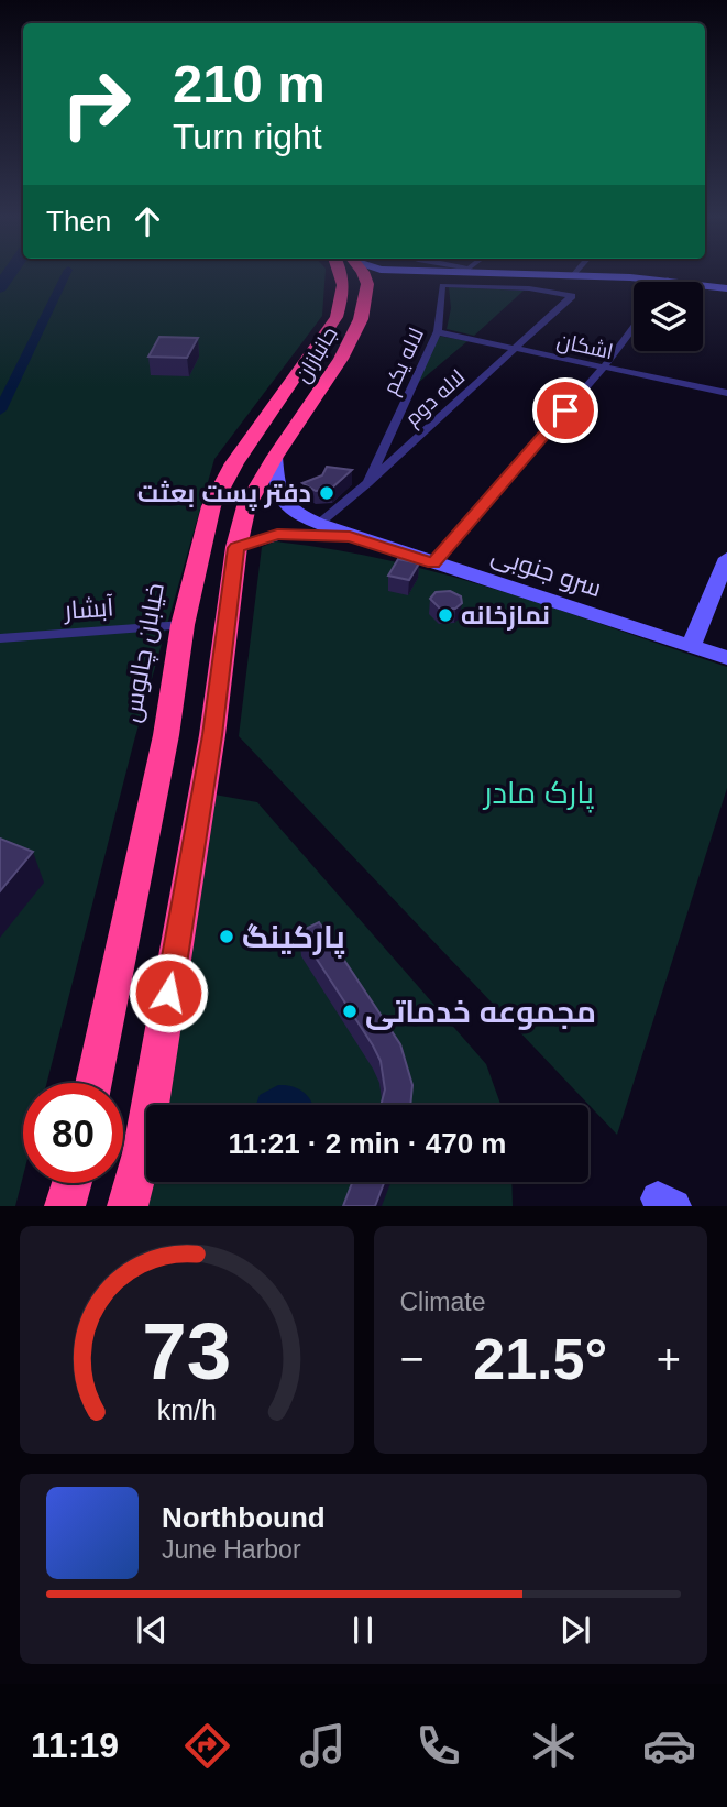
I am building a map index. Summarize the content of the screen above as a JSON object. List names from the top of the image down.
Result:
{
  "streets": {
    "highway": ["جانبازان", "خیابان چالوس"],
    "street": [
      "اشکان",
      "لاله یکم",
      "لاله دوم",
      "سرو جنوبی",
      "آبشار"
    ]
  },
  "crossings": [
    ["اشکان", "لاله یکم"],
    ["اشکان", "لاله دوم"],
    ["لاله یکم", "لاله دوم"],
    ["آبشار", "خیابان چالوس"]
  ],
  "parks": ["پارک مادر"],
  "places": [
    "دفتر پست بعثت",
    "نمازخانه",
    "پارکینگ",
    "مجموعه خدماتی"
  ],
  "page": {
    "turn": ["210 m", "Turn right"],
    "then": "Then",
    "limit": "80",
    "trip": "11:21 · 2 min · 470 m",
    "tile": "Climate",
    "heat": ["−", "21.5°", "+"],
    "song": ["Northbound", "June Harbor"],
    "tabs": "11:19",
    "gauge": ["73", "km/h"]
  }
}
